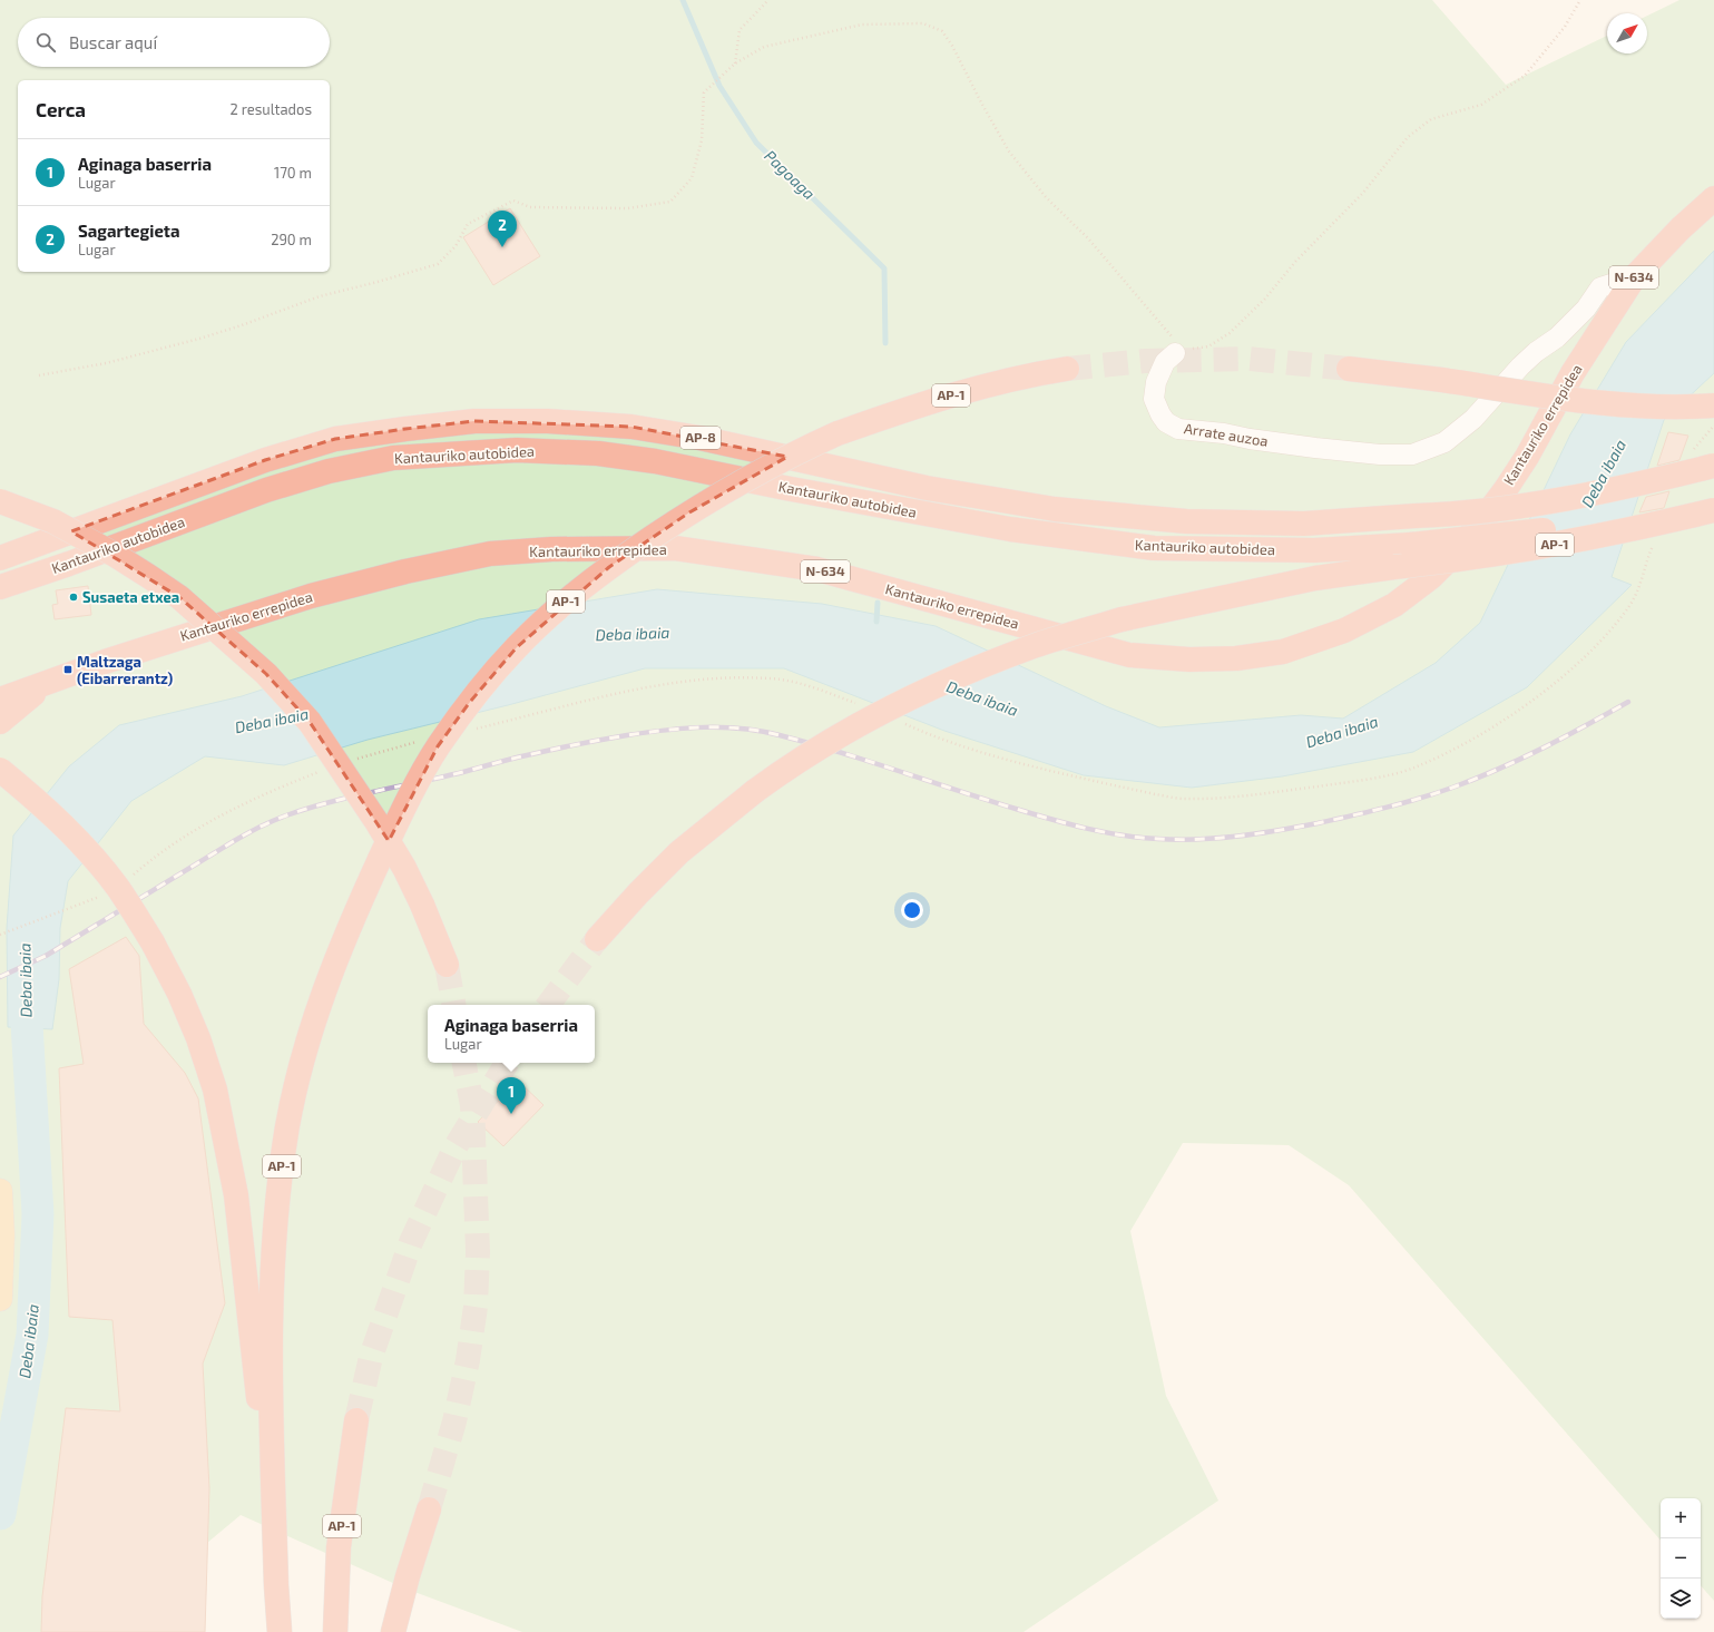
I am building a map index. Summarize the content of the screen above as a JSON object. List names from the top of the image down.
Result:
{
  "streets": {
    "highway": [
      "N-634",
      "AP-1",
      "Kantauriko errepidea",
      "AP-8",
      "Kantauriko autobidea"
    ],
    "street": ["Arrate auzoa"]
  },
  "crossings": [
    ["N-634", "Kantauriko errepidea"],
    ["Kantauriko errepidea", "Arrate auzoa"]
  ],
  "water": ["Pagoaga", "Deba ibaia"],
  "places": {
    "other": ["Susaeta etxea"],
    "transit": ["Maltzaga (Eibarrerantz)"]
  },
  "north": "top right",
  "page": {
    "search": "Buscar aquí",
    "heading": ["Cerca", "2 resultados"],
    "list": [
      {
        "mark": "1",
        "name": "Aginaga baserria",
        "note": "Lugar",
        "value": "170 m"
      },
      {
        "mark": "2",
        "name": "Sagartegieta",
        "note": "Lugar",
        "value": "290 m"
      }
    ],
    "pins": ["2", "1"],
    "popup": ["Aginaga baserria", "Lugar"],
    "map_buttons": ["+", "−"]
  }
}
